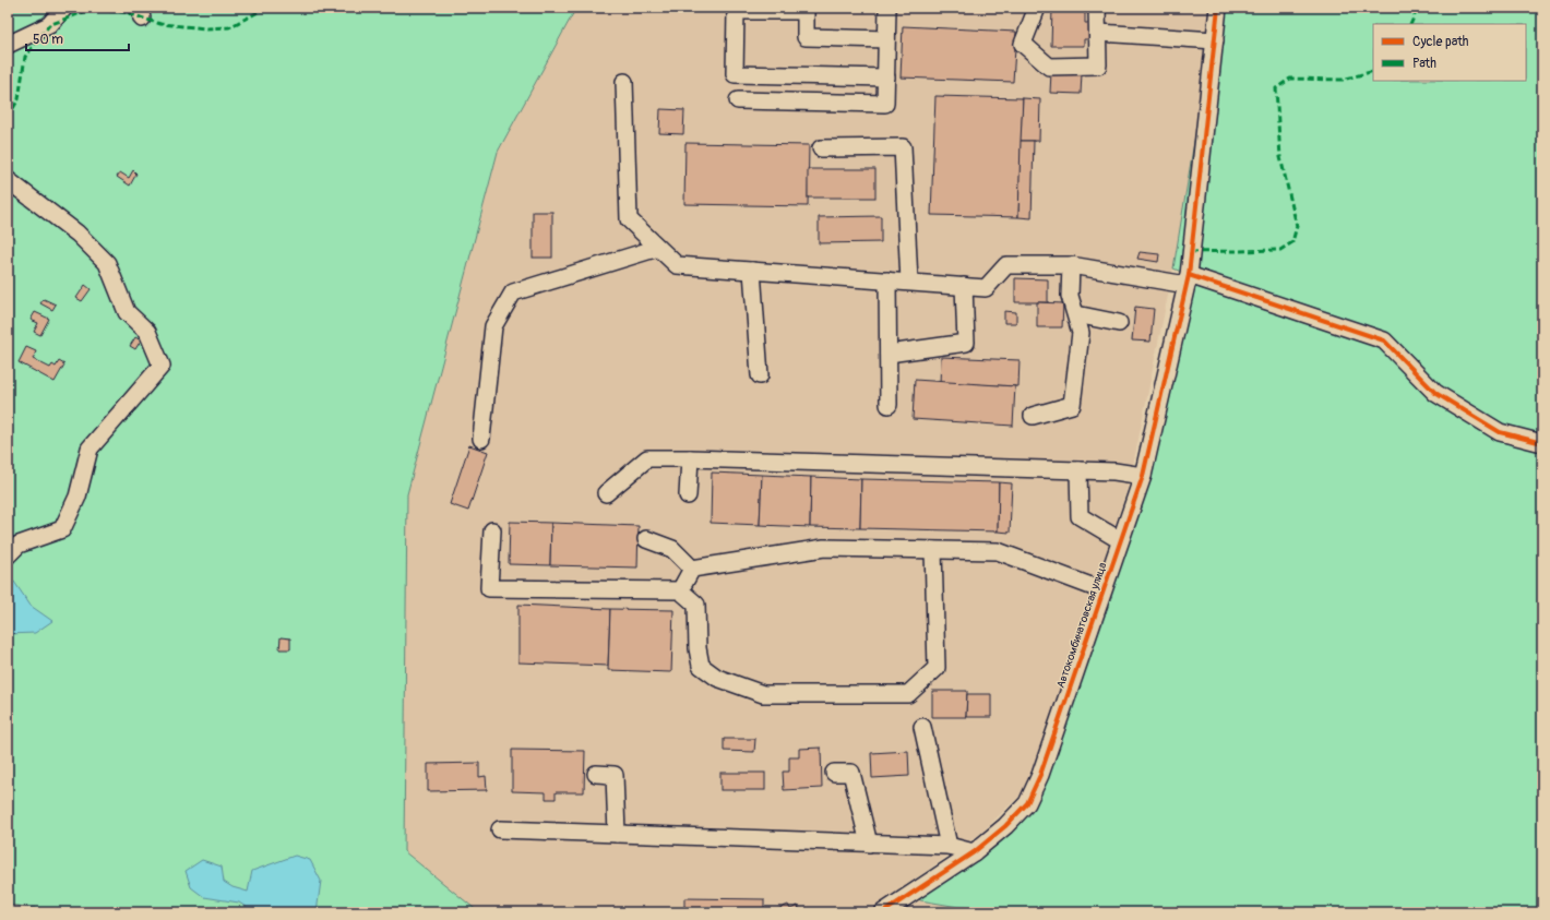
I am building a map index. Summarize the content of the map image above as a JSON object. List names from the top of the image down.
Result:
{
  "streets": {
    "street": ["Автокомбинатовская улица"]
  },
  "legend": ["Cycle path", "Path"],
  "scale_bar": "50 m"
}
